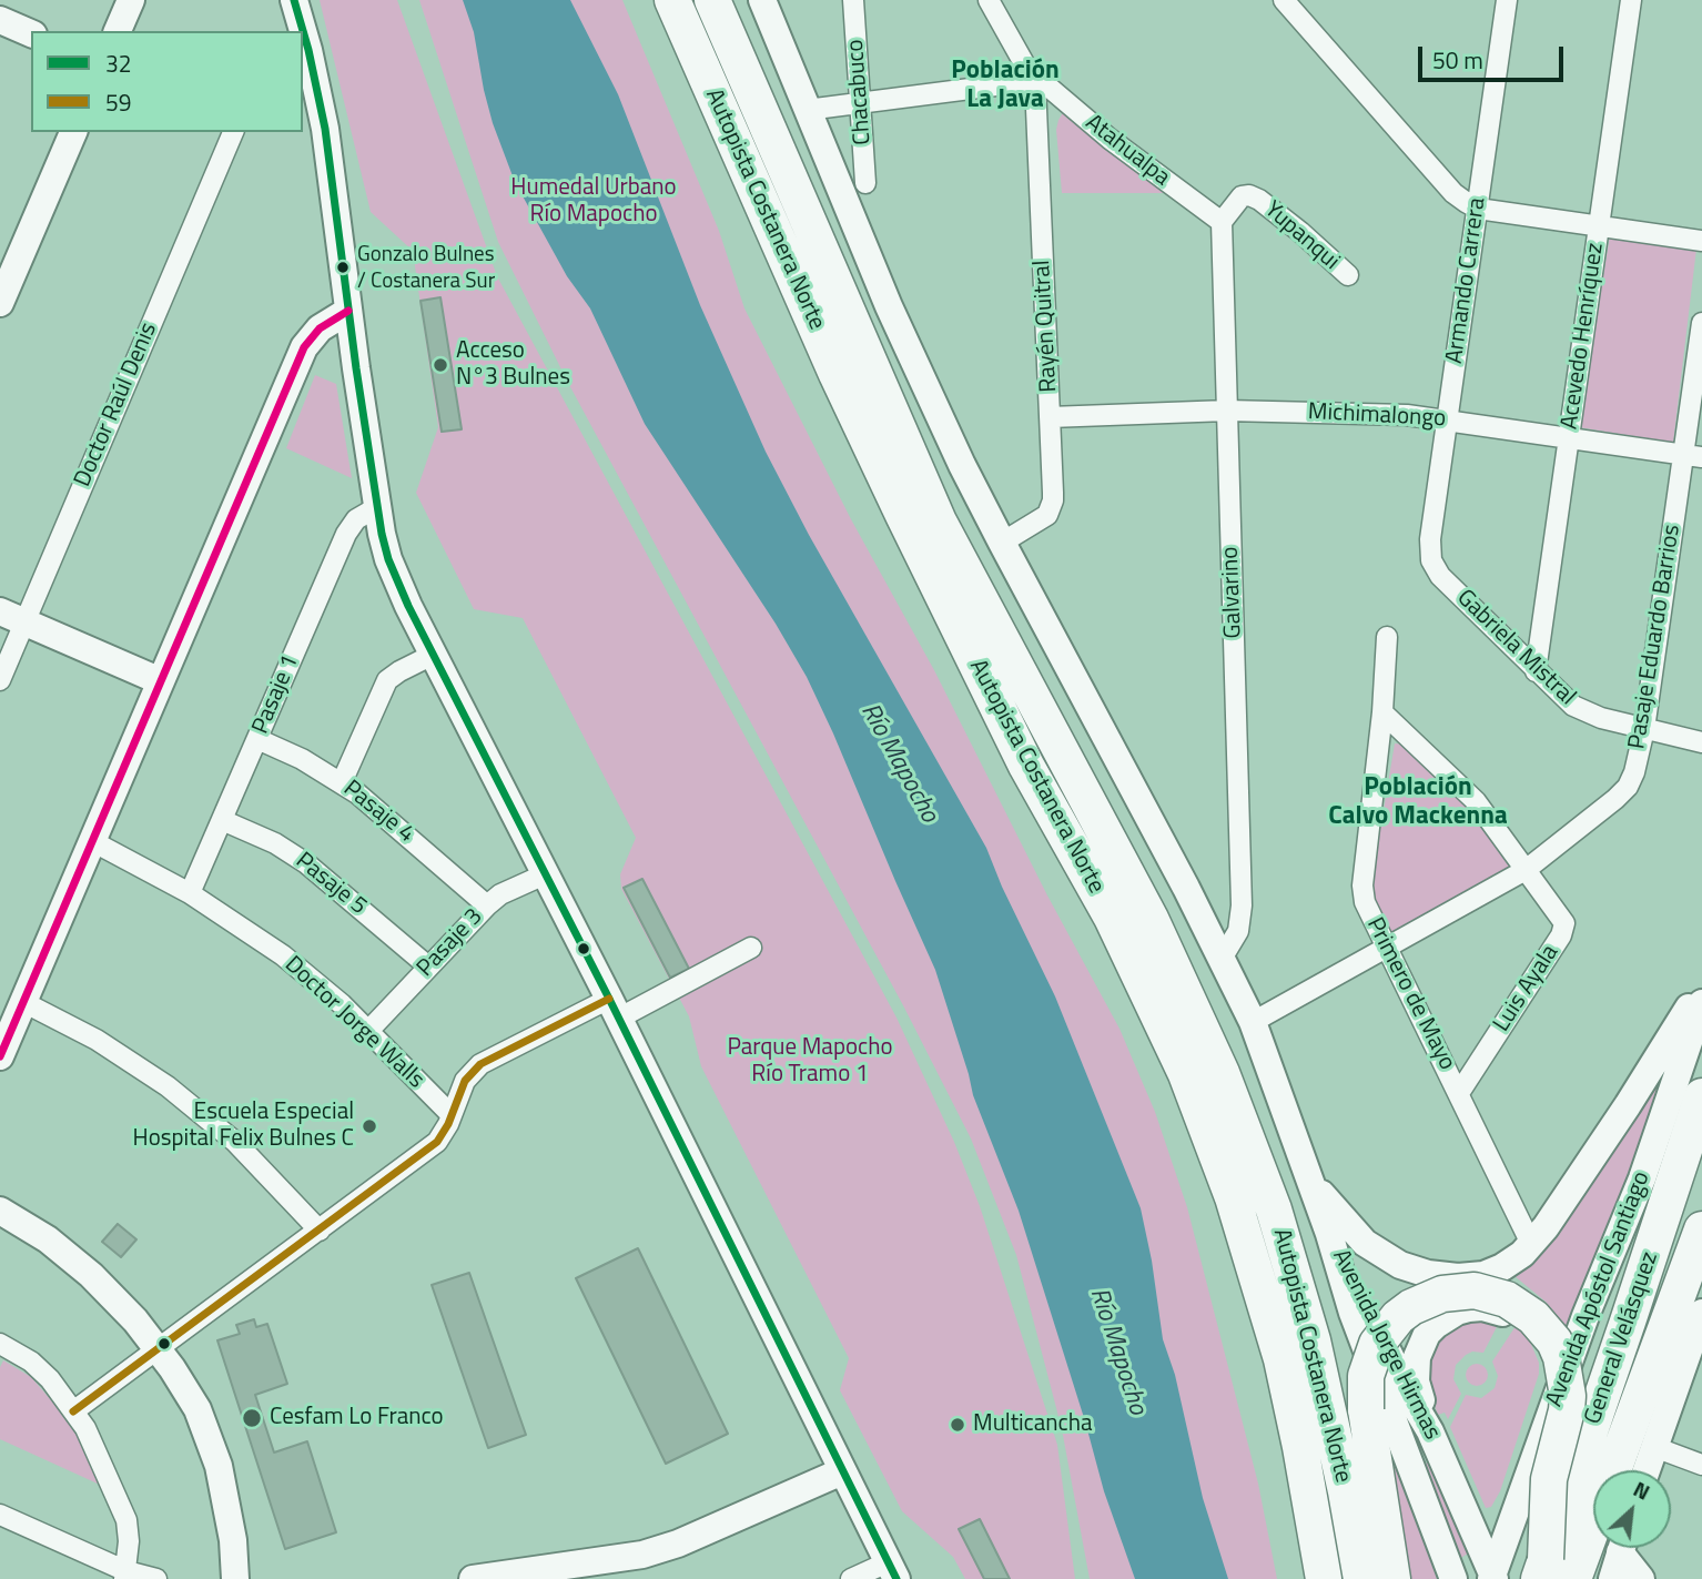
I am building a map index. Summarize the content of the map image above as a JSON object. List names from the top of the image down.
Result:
{
  "streets": {
    "highway": ["Autopista Costanera Norte", "General Velásquez"],
    "street": [
      "Chacabuco",
      "Atahualpa",
      "Yupanqui",
      "Armando Carrera",
      "Rayén Quitral",
      "Acevedo Henríquez",
      "Doctor Raúl Denis",
      "Michimalongo",
      "Galvarino",
      "Pasaje Eduardo Barrios",
      "Gabriela Mistral",
      "Pasaje 1",
      "Pasaje 4",
      "Pasaje 5",
      "Pasaje 3",
      "Luis Ayala",
      "Primero de Mayo",
      "Doctor Jorge Walls",
      "Avenida Apóstol Santiago",
      "Avenida Jorge Hirmas"
    ]
  },
  "crossings": [
    ["Atahualpa", "Yupanqui"],
    ["Atahualpa", "Rayén Quitral"],
    ["Atahualpa", "Galvarino"],
    ["Yupanqui", "Galvarino"],
    ["Armando Carrera", "Michimalongo"],
    ["Armando Carrera", "Gabriela Mistral"],
    ["Rayén Quitral", "Michimalongo"],
    ["Acevedo Henríquez", "Michimalongo"],
    ["Acevedo Henríquez", "Gabriela Mistral"],
    ["Michimalongo", "Galvarino"],
    ["Michimalongo", "Pasaje Eduardo Barrios"],
    ["Pasaje Eduardo Barrios", "Gabriela Mistral"],
    ["Pasaje Eduardo Barrios", "Luis Ayala"],
    ["Pasaje Eduardo Barrios", "Primero de Mayo"],
    ["Pasaje 1", "Pasaje 4"],
    ["Pasaje 1", "Pasaje 5"],
    ["Pasaje 1", "Doctor Jorge Walls"],
    ["Pasaje 4", "Pasaje 3"],
    ["Pasaje 5", "Pasaje 3"],
    ["Pasaje 3", "Doctor Jorge Walls"],
    ["Luis Ayala", "Primero de Mayo"],
    ["Avenida Apóstol Santiago", "Avenida Jorge Hirmas"]
  ],
  "districts": ["Población La Java", "Población Calvo Mackenna"],
  "water": ["Río Mapocho"],
  "parks": ["Humedal Urbano Río Mapocho", "Parque Mapocho Río Tramo 1"],
  "places": [
    "Gonzalo Bulnes / Costanera Sur",
    "Acceso N°3 Bulnes",
    "Escuela Especial Hospital Felix Bulnes C",
    "Cesfam Lo Franco",
    "Multicancha"
  ],
  "lines": ["transit line 32", "transit line 59"],
  "legend": ["32", "59"],
  "scale_bar": "50 m",
  "north": "top right"
}
